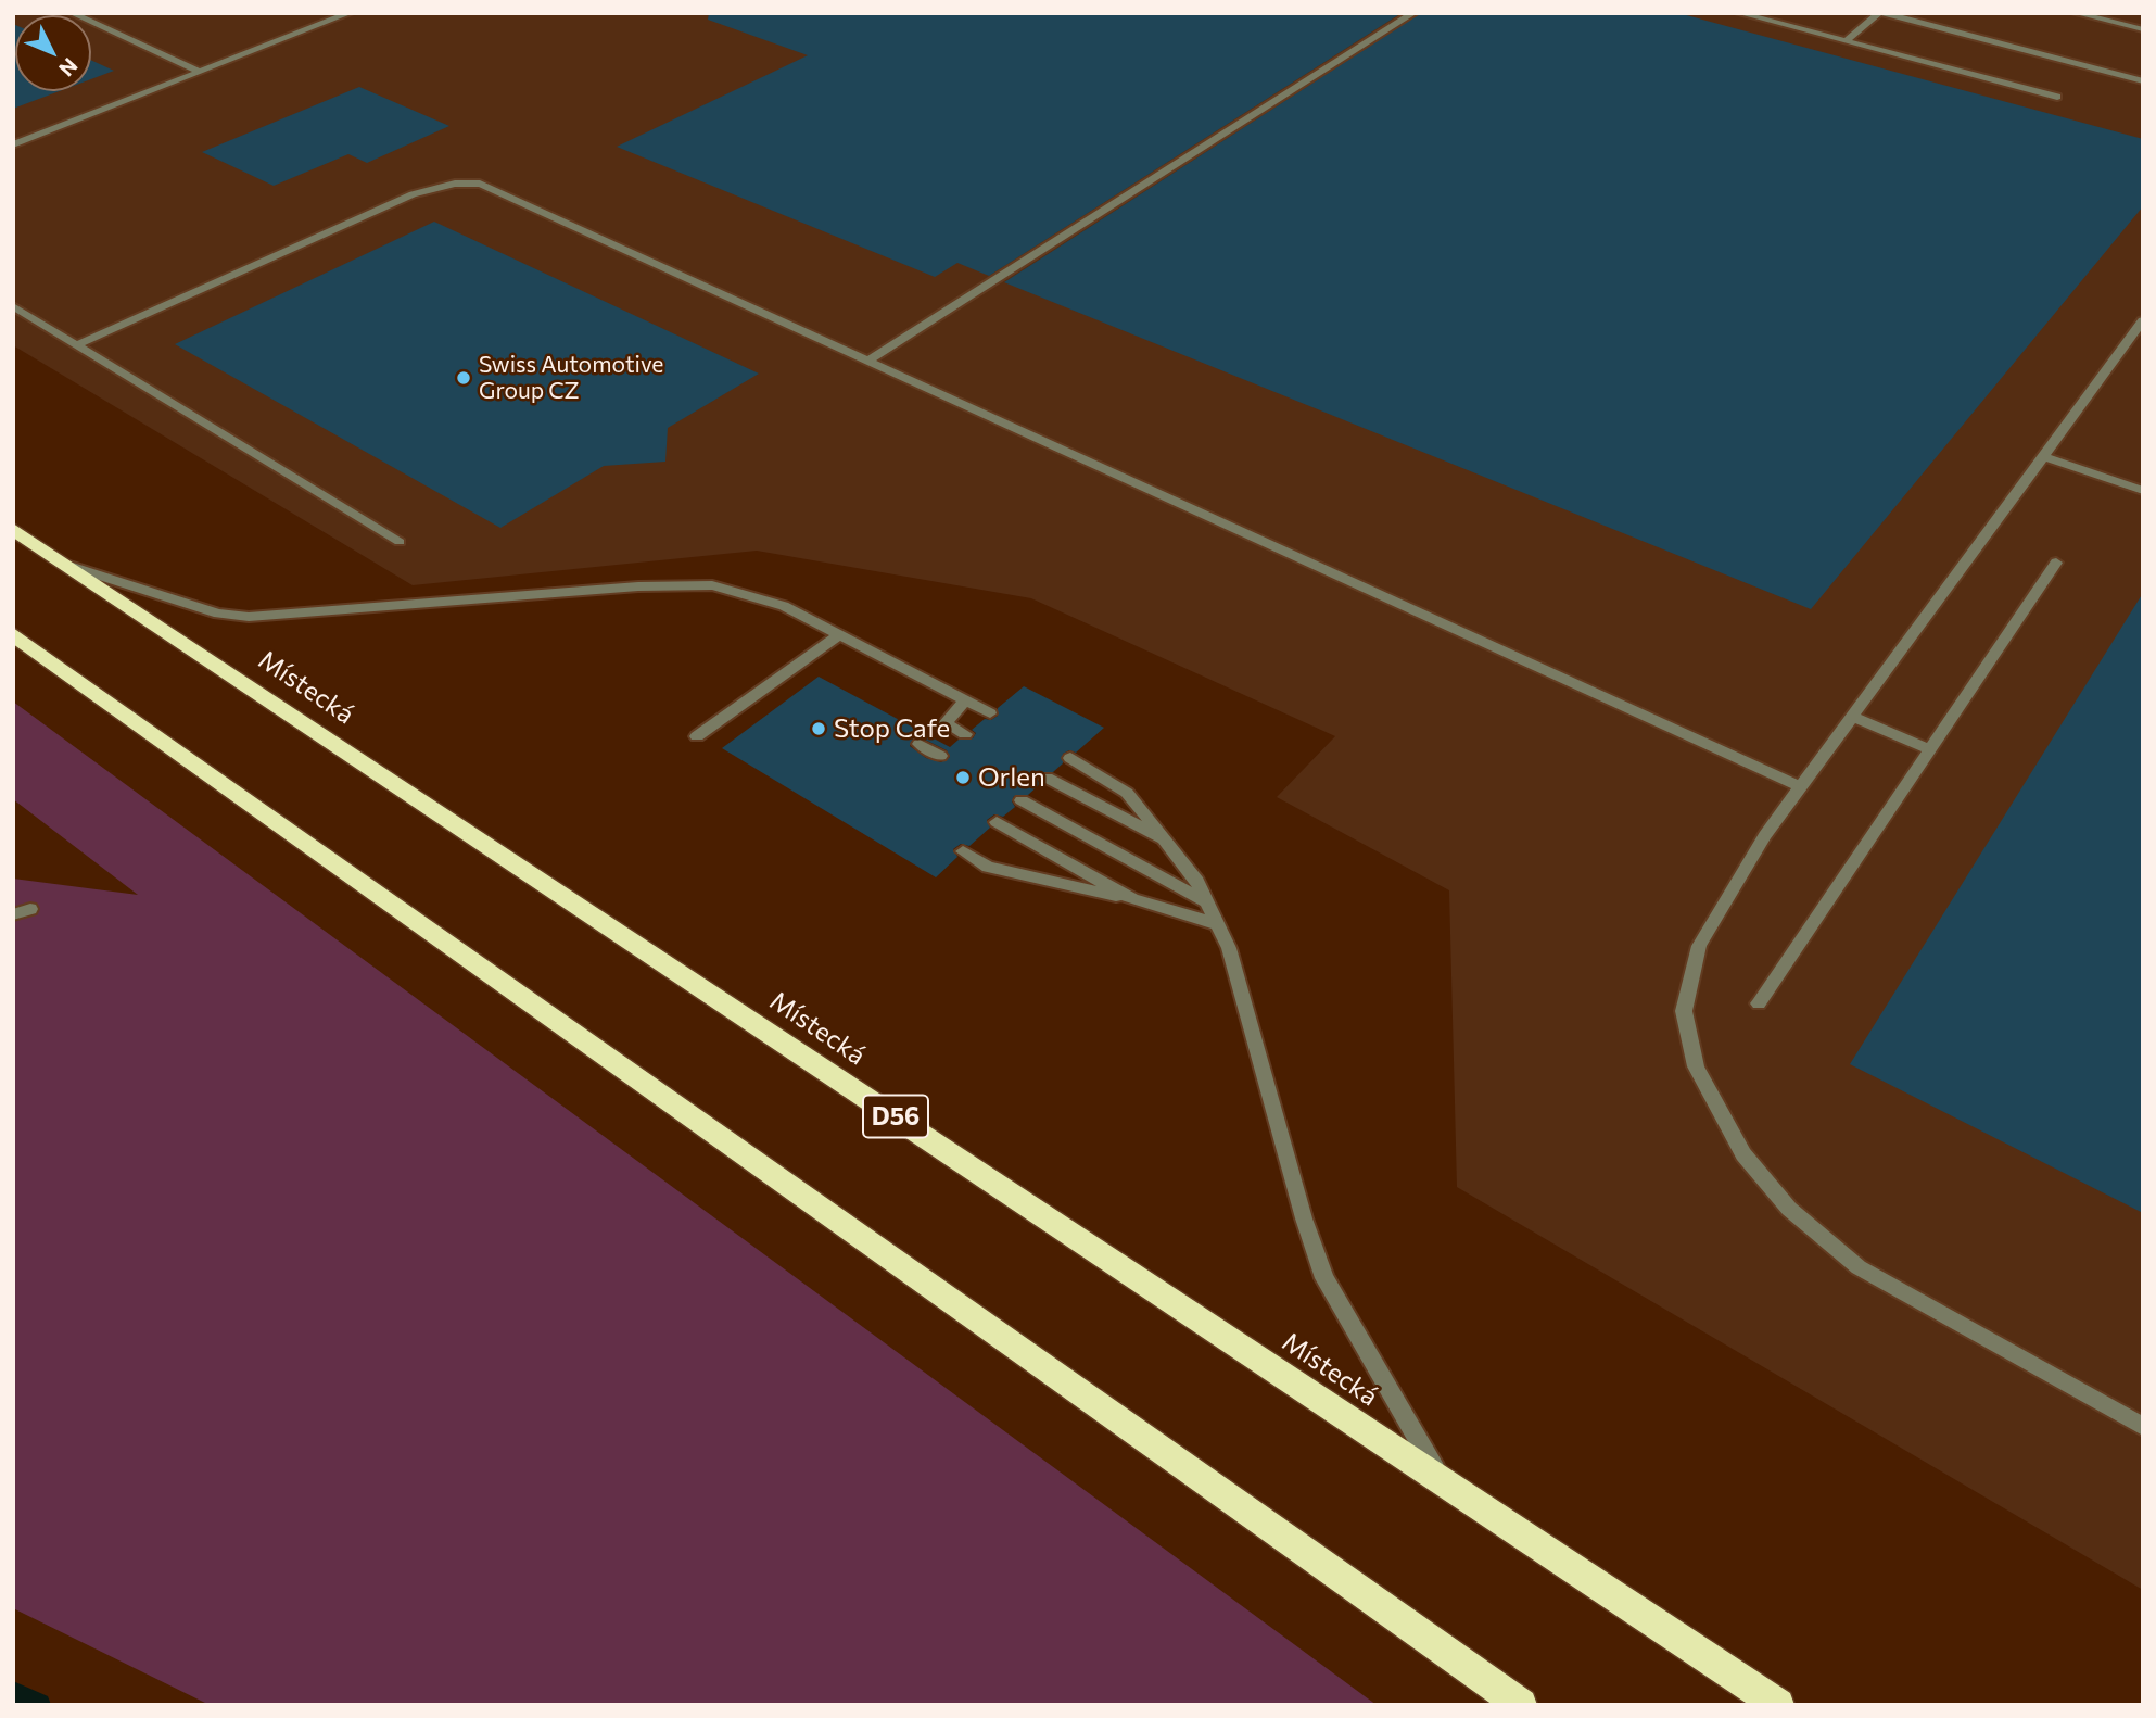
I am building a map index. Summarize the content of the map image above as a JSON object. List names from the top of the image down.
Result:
{
  "streets": {
    "highway": ["Místecká", "D56"]
  },
  "places": ["Swiss Automotive Group CZ", "Stop Cafe", "Orlen"],
  "north": "bottom right"
}
